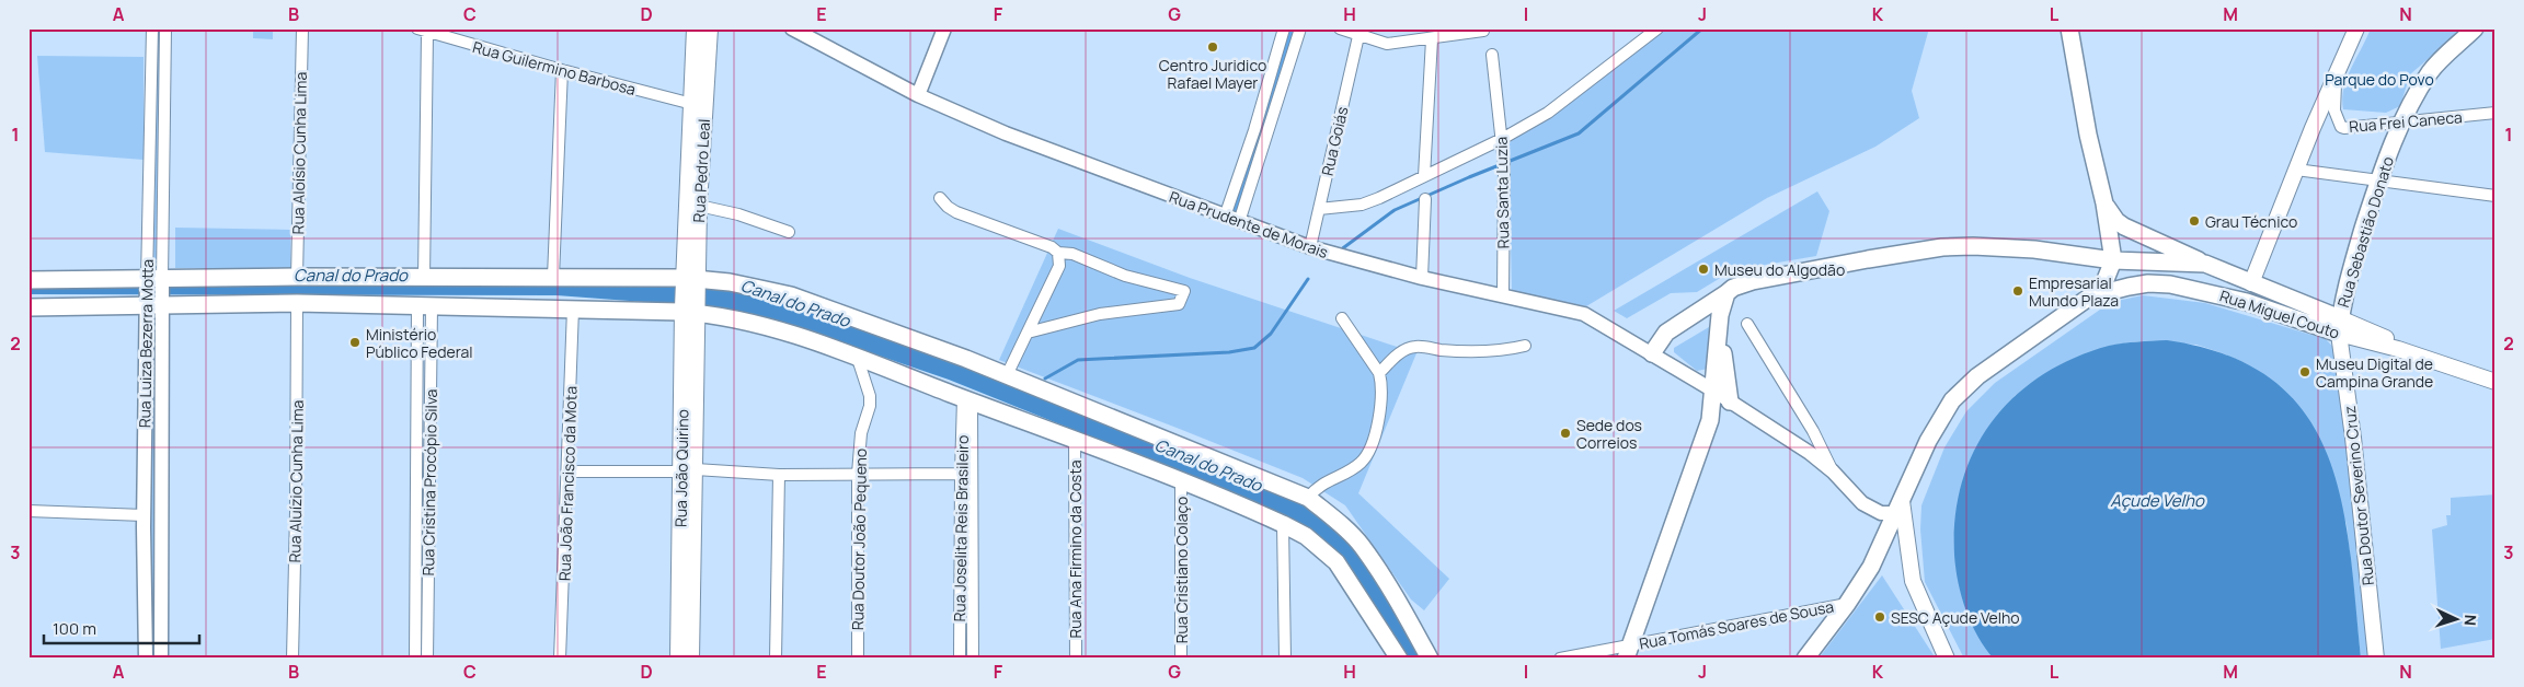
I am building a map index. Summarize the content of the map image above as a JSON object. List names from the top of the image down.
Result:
{
  "streets": {
    "main road": [
      "Rua Pedro Leal",
      "Rua Sebastião Donato",
      "Rua Miguel Couto",
      "Rua João Quirino",
      "Rua Doutor Severino Cruz"
    ],
    "street": [
      "Rua Guilermino Barbosa",
      "Rua Frei Caneca",
      "Rua Goiás",
      "Rua Aloísio Cunha Lima",
      "Rua Santa Luzia",
      "Rua Prudente de Morais",
      "Rua Luiza Bezerra Motta",
      "Rua Aluízio Cunha Lima",
      "Rua Cristina Procópio Silva",
      "Rua João Francisco da Mota",
      "Rua Joselita Reis Brasileiro",
      "Rua Doutor João Pequeno",
      "Rua Ana Firmino da Costa",
      "Rua Cristiano Colaço",
      "Rua Tomás Soares de Sousa"
    ]
  },
  "crossings": [
    ["Rua Guilermino Barbosa", "Rua Pedro Leal"],
    ["Rua Frei Caneca", "Rua Sebastião Donato"],
    ["Rua Goiás", "Rua Prudente de Morais"],
    ["Rua Pedro Leal", "Rua João Quirino"],
    ["Rua Santa Luzia", "Rua Prudente de Morais"],
    ["Rua Prudente de Morais", "Rua Miguel Couto"],
    ["Rua Sebastião Donato", "Rua Miguel Couto"],
    ["Rua Sebastião Donato", "Rua Doutor Severino Cruz"],
    ["Rua Miguel Couto", "Rua Doutor Severino Cruz"],
    ["Rua Miguel Couto", "Rua Tomás Soares de Sousa"]
  ],
  "water": ["Canal do Prado", "Açude Velho"],
  "parks": ["Parque do Povo"],
  "places": [
    "Centro Juridico Rafael Mayer",
    "Grau Técnico",
    "Museu do Algodão",
    "Empresarial Mundo Plaza",
    "Ministério Público Federal",
    "Museu Digital de Campina Grande",
    "Sede dos Correios",
    "SESC Açude Velho"
  ],
  "scale_bar": "100 m",
  "north": "right",
  "grid": {
    "columns": [
      "A",
      "B",
      "C",
      "D",
      "E",
      "F",
      "G",
      "H",
      "I",
      "J",
      "K",
      "L",
      "M",
      "N"
    ],
    "rows": ["1", "2", "3"]
  }
}
